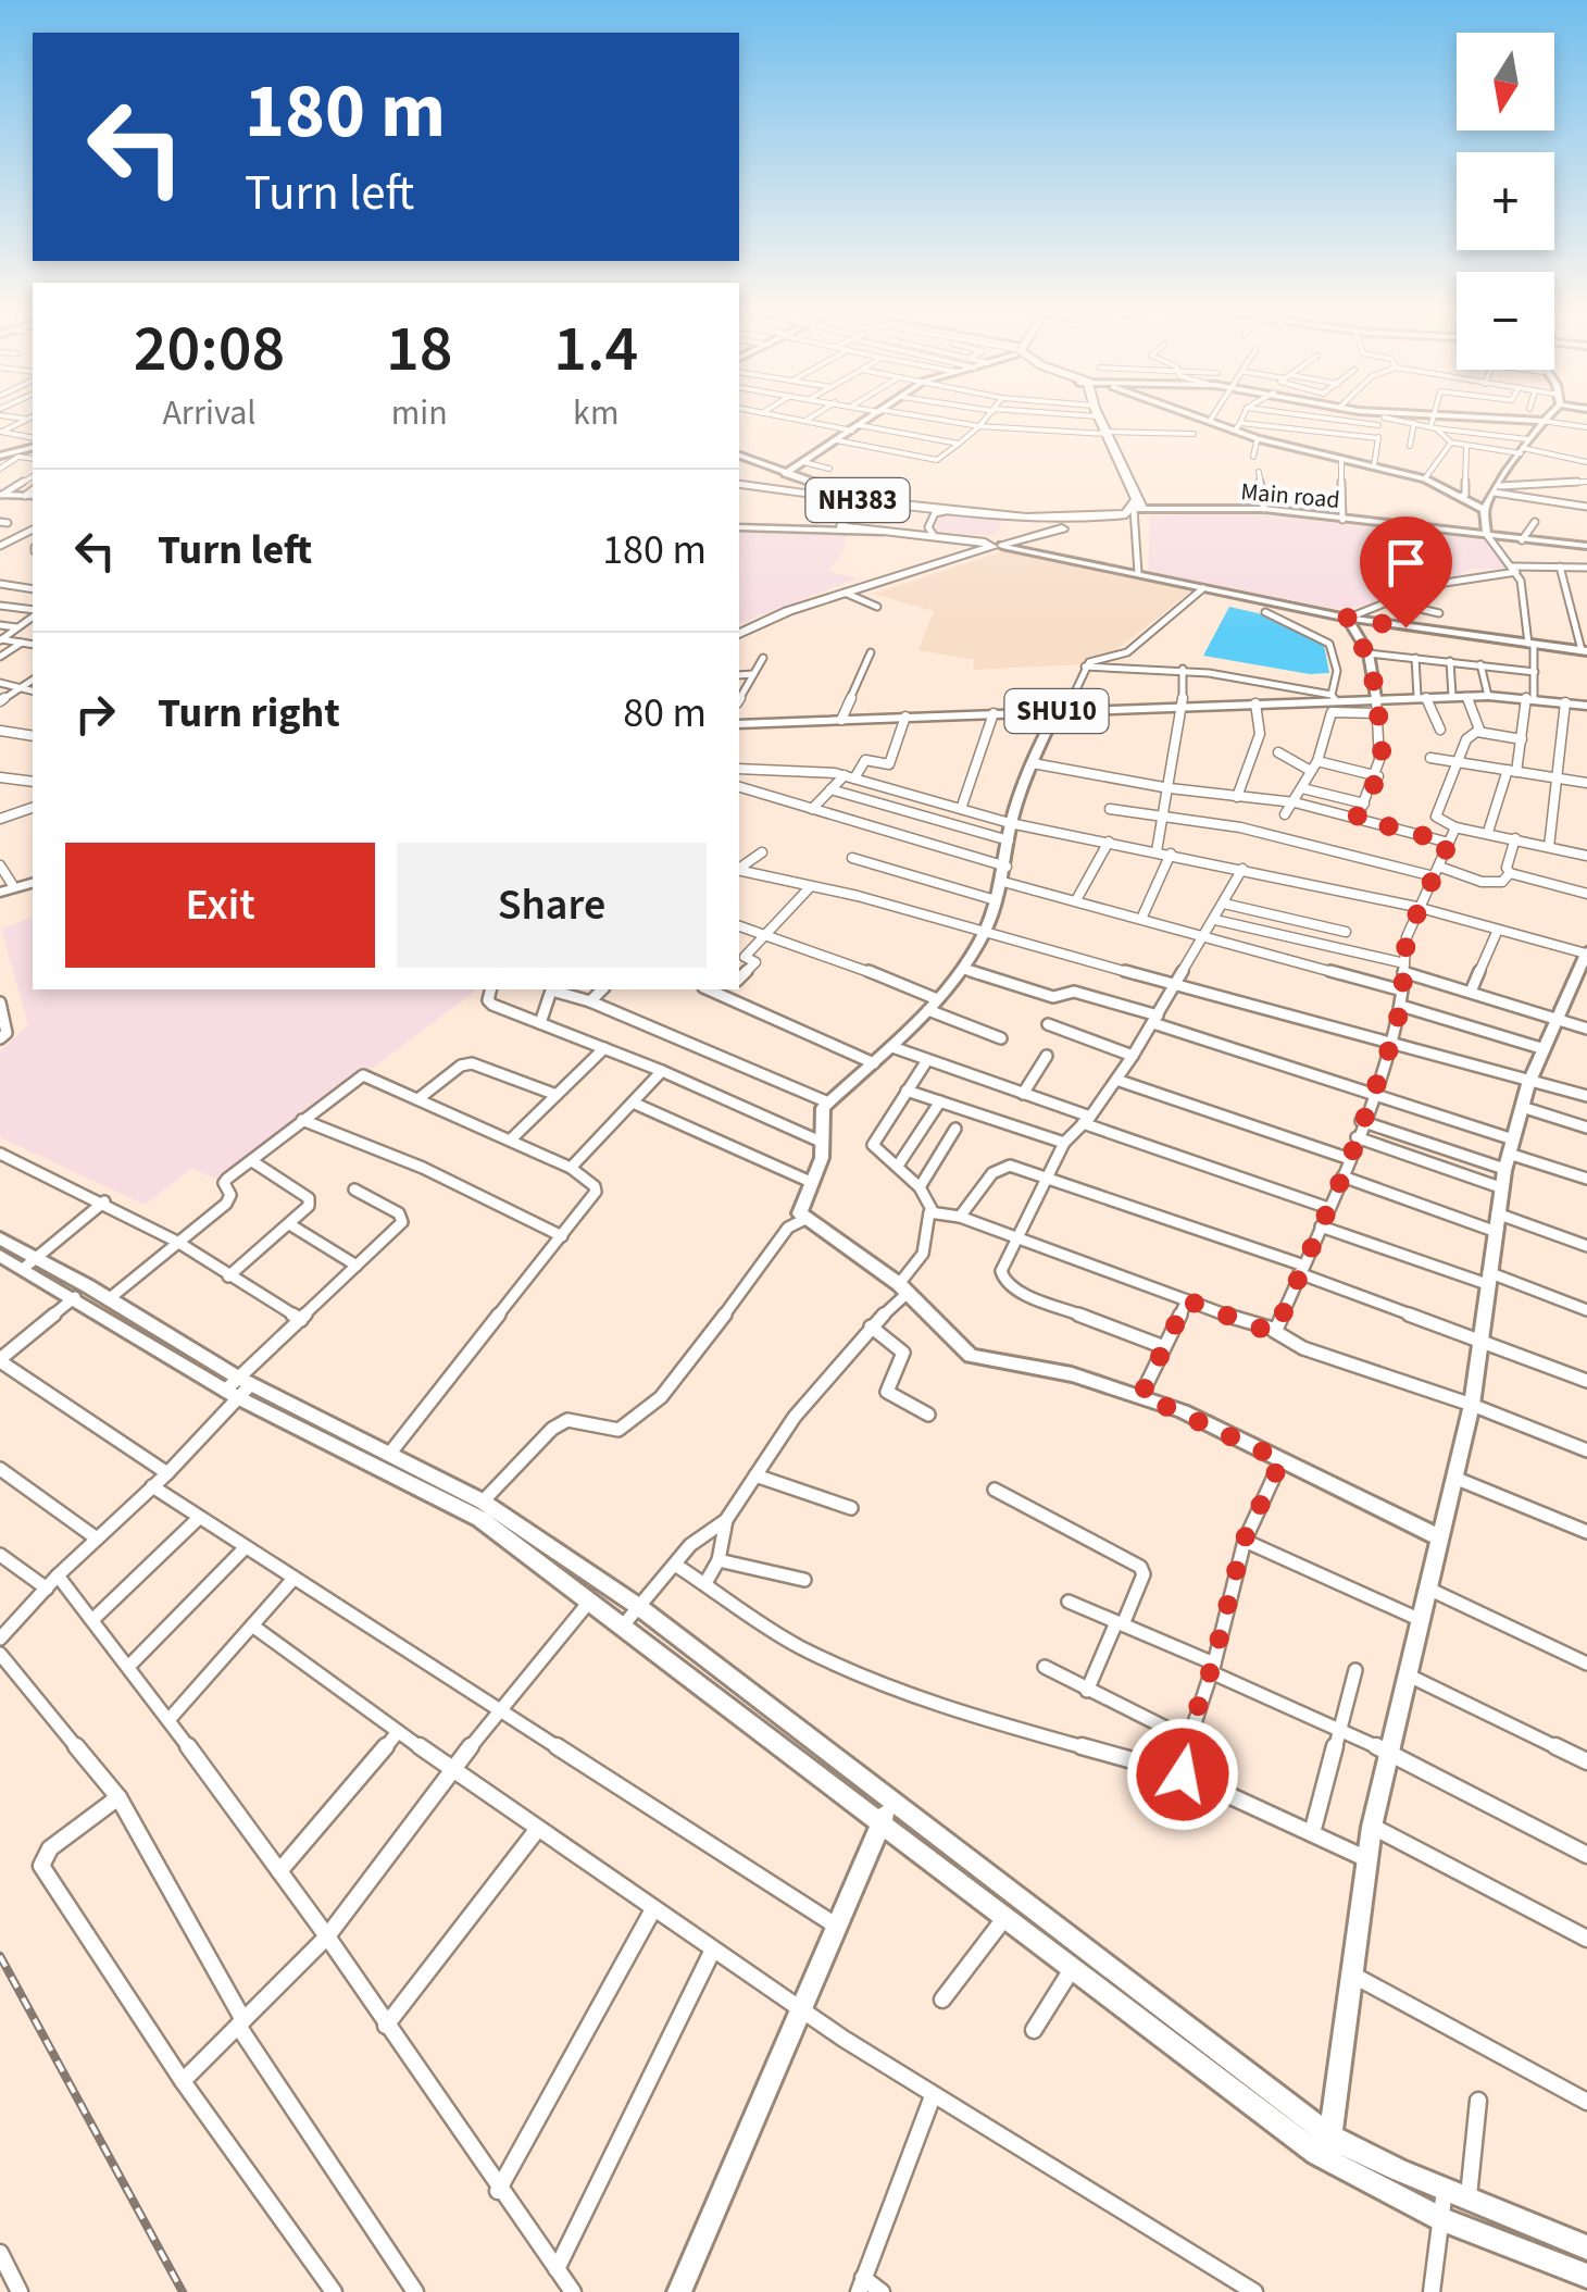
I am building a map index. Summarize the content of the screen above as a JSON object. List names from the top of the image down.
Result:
{
  "streets": {
    "highway": ["NH383"],
    "main road": ["Main road", "SHU10"]
  },
  "crossings": [
    ["Main road", "NH383"]
  ],
  "north": "bottom",
  "page": {
    "map_buttons": ["+", "−"],
    "turn": ["180 m", "Turn left"],
    "eta": [
      "20:08",
      "Arrival",
      "18",
      "min",
      "1.4",
      "km"
    ],
    "list": [
      {
        "name": "Turn left",
        "value": "180 m"
      },
      {
        "name": "Turn right",
        "value": "80 m"
      }
    ],
    "buttons": ["Exit", "Share"]
  }
}
